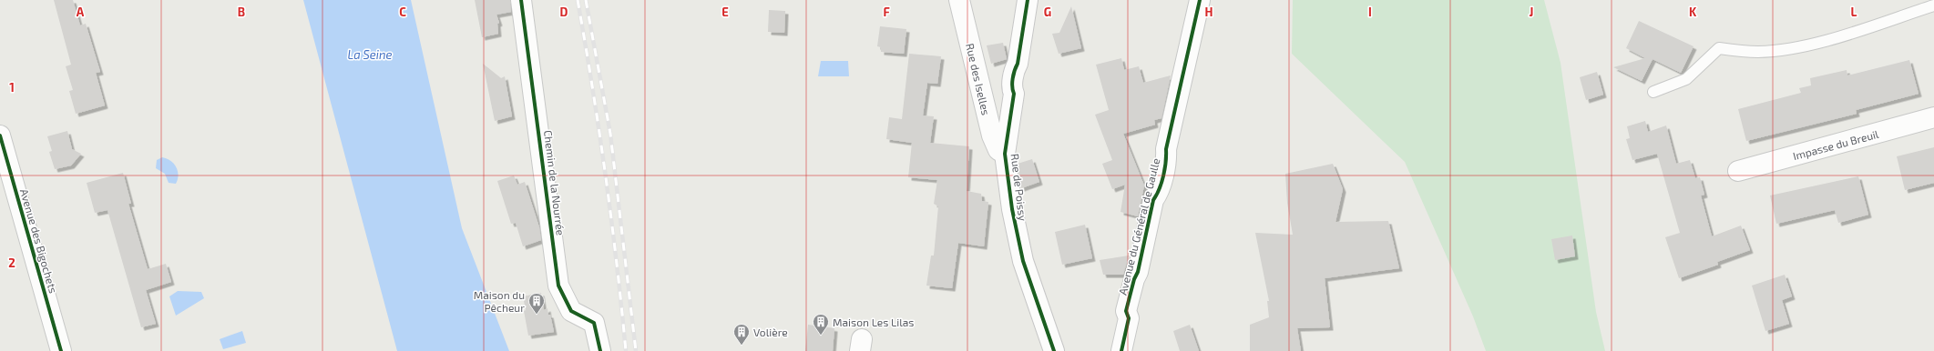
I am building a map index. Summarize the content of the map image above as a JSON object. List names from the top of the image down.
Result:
{
  "streets": {
    "street": [
      "Rue des Iselles",
      "Impasse du Breuil",
      "Chemin de la Nourrée",
      "Rue de Poissy",
      "Avenue du Général de Gaulle",
      "Avenue des Bigochets"
    ]
  },
  "crossings": [
    ["Rue des Iselles", "Rue de Poissy"]
  ],
  "water": ["La Seine"],
  "places": {
    "building": ["Maison du Pêcheur", "Maison Les Lilas", "Volière"]
  },
  "grid": {
    "columns": [
      "A",
      "B",
      "C",
      "D",
      "E",
      "F",
      "G",
      "H",
      "I",
      "J",
      "K",
      "L"
    ],
    "rows": ["1", "2"]
  }
}
